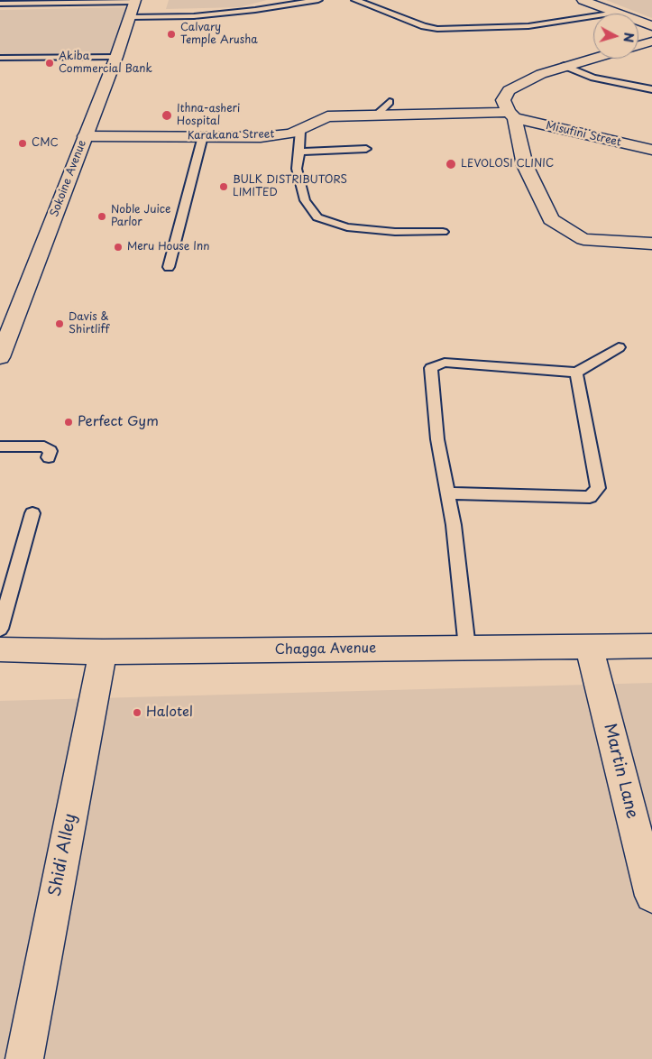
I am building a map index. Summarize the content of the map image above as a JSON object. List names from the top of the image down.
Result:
{
  "streets": {
    "street": [
      "Misufini Street",
      "Karakana Street",
      "Sokoine Avenue",
      "Chagga Avenue",
      "Martin Lane",
      "Shidi Alley"
    ]
  },
  "crossings": [
    ["Misufini Street", "Karakana Street"],
    ["Karakana Street", "Sokoine Avenue"],
    ["Chagga Avenue", "Martin Lane"],
    ["Chagga Avenue", "Shidi Alley"]
  ],
  "places": [
    "Calvary Temple Arusha",
    "Akiba Commercial Bank",
    "Ithna-asheri Hospital",
    "CMC",
    "LEVOLOSI CLINIC",
    "BULK DISTRIBUTORS LIMITED",
    "Noble Juice Parlor",
    "Meru House Inn",
    "Davis & Shirtliff",
    "Perfect Gym",
    "Halotel"
  ],
  "north": "right"
}
